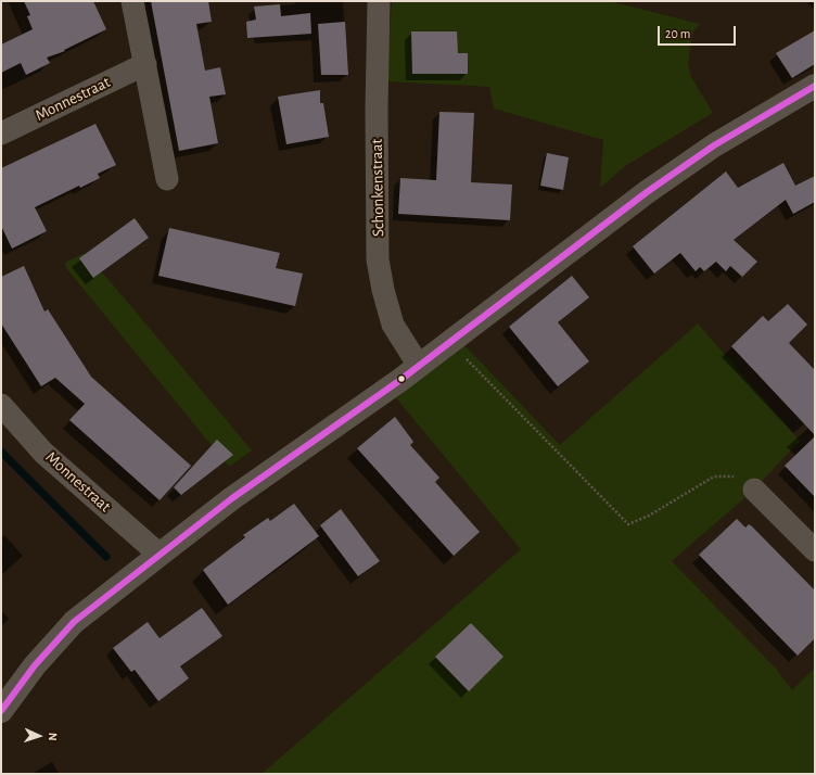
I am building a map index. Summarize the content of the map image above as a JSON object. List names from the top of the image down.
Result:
{
  "streets": {
    "street": ["Monnestraat", "Schonkenstraat"]
  },
  "scale_bar": "20 m",
  "north": "right"
}
